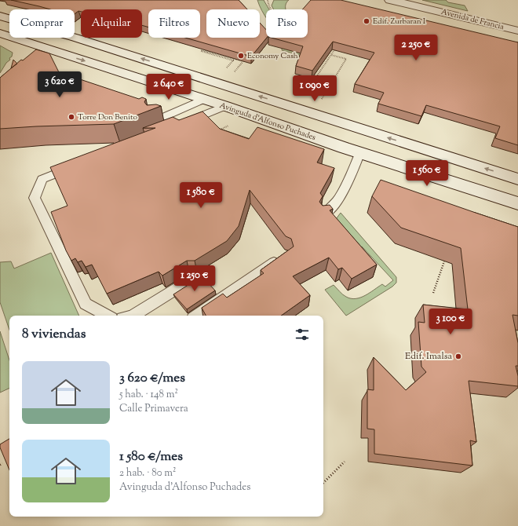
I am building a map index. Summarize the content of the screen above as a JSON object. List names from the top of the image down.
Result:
{
  "streets": {
    "main road": ["Avenida de Francia", "Avinguda d'Alfonso Puchades"]
  },
  "places": [
    "Edif. Zurbaran I",
    "Economy Cash",
    "Torre Don Benito",
    "Edif. Imalsa"
  ],
  "page": {
    "chip": [
      "Comprar",
      "Alquilar",
      "Filtros",
      "Nuevo",
      "Piso"
    ],
    "price": [
      "2 250 €",
      "3 620 €",
      "2 640 €",
      "1 090 €",
      "1 560 €",
      "1 580 €",
      "1 250 €",
      "3 100 €"
    ],
    "heading": "8 viviendas",
    "list": [
      {
        "name": "3 620 €/mes",
        "note": "5 hab. · 148 m² · Calle Primavera"
      },
      {
        "name": "1 580 €/mes",
        "note": "2 hab. · 80 m² · Avinguda d'Alfonso Puchades"
      }
    ]
  }
}
